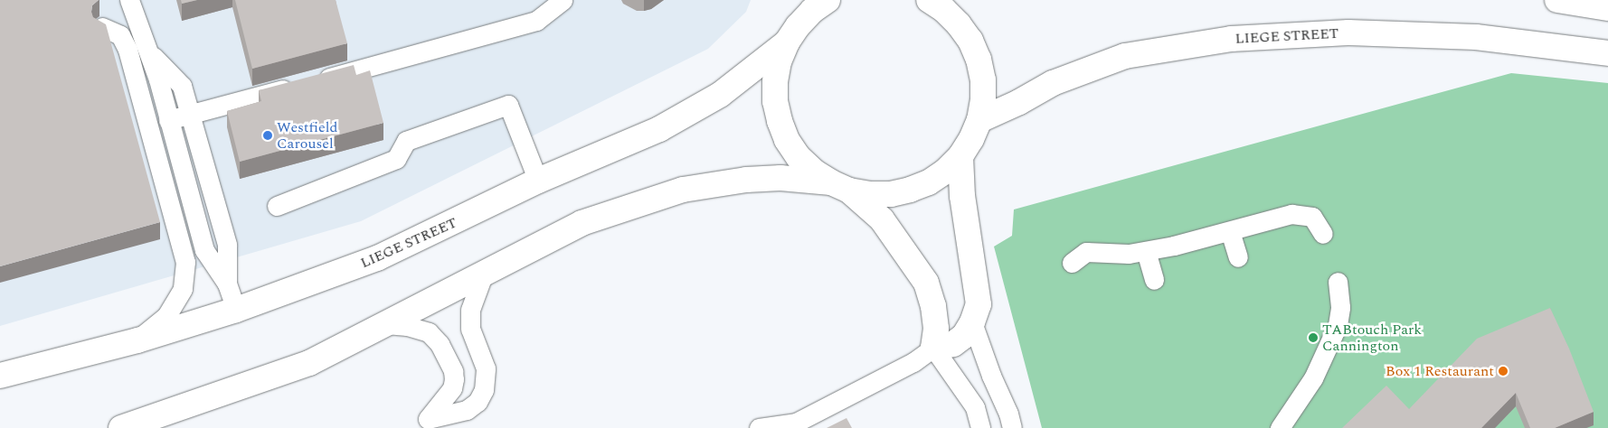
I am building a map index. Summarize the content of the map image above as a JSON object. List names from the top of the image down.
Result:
{
  "streets": {
    "street": ["LIEGE STREET"]
  },
  "places": ["Westfield Carousel", "TABtouch Park Cannington", "Box 1 Restaurant"]
}
